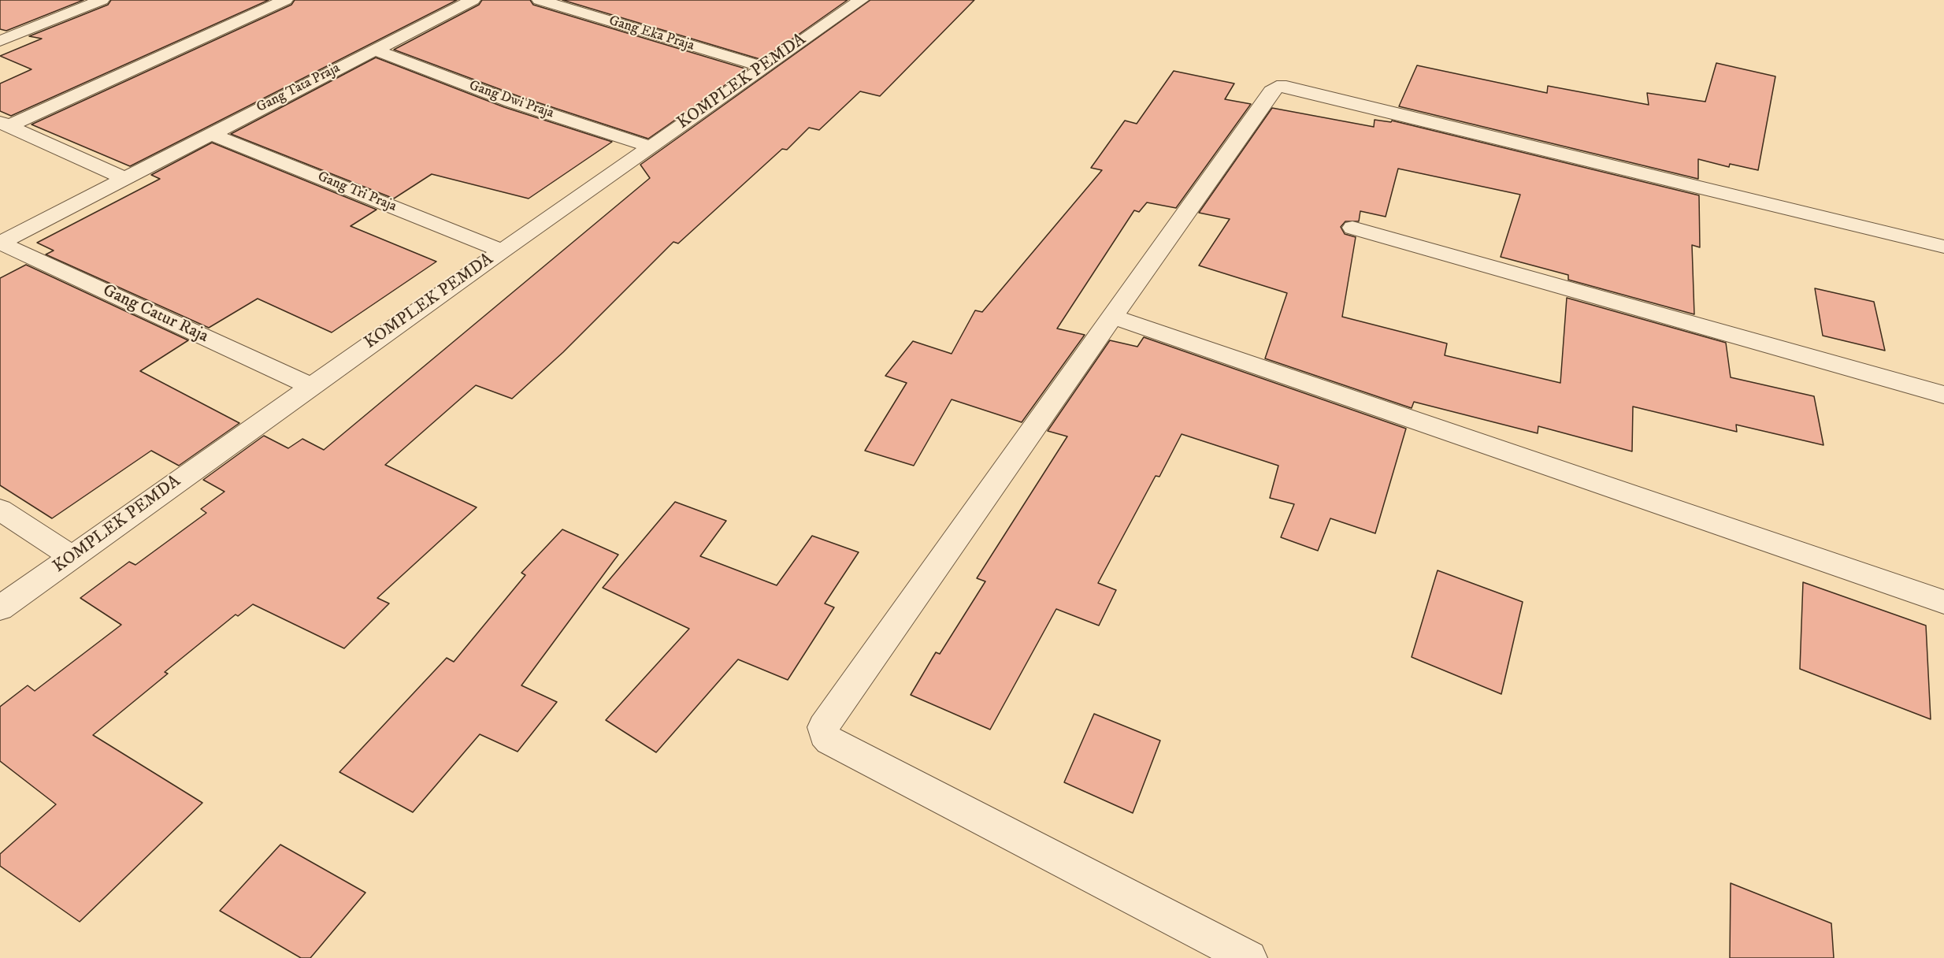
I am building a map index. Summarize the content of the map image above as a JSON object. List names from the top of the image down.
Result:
{
  "streets": {
    "street": [
      "Gang Eka Praja",
      "KOMPLEK PEMDA",
      "Gang Tata Praja",
      "Gang Dwi Praja",
      "Gang Tri Praja",
      "Gang Catur Raja"
    ]
  },
  "crossings": [
    ["Gang Eka Praja", "KOMPLEK PEMDA"],
    ["KOMPLEK PEMDA", "Gang Dwi Praja"],
    ["KOMPLEK PEMDA", "Gang Tri Praja"],
    ["KOMPLEK PEMDA", "Gang Catur Raja"],
    ["Gang Tata Praja", "Gang Dwi Praja"],
    ["Gang Tata Praja", "Gang Tri Praja"],
    ["Gang Tata Praja", "Gang Catur Raja"]
  ]
}
